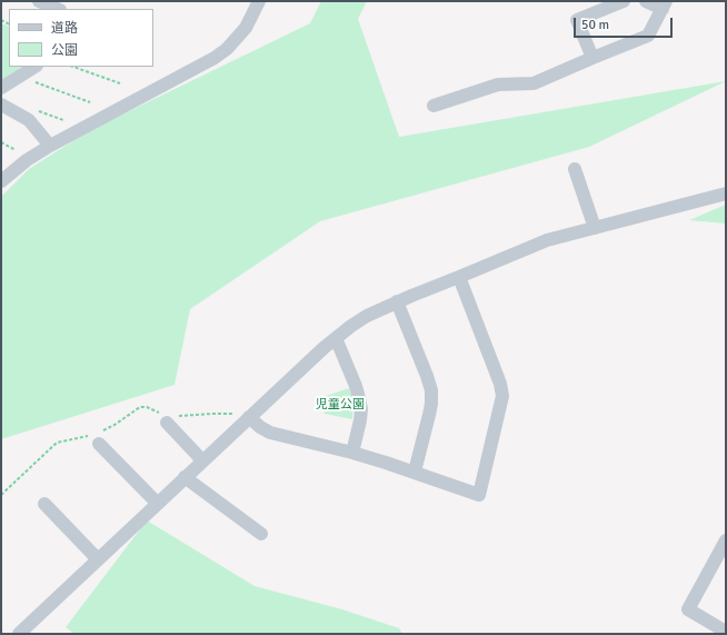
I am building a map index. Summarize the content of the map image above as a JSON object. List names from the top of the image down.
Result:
{
  "parks": ["児童公園"],
  "legend": ["道路", "公園"],
  "scale_bar": "50 m"
}
